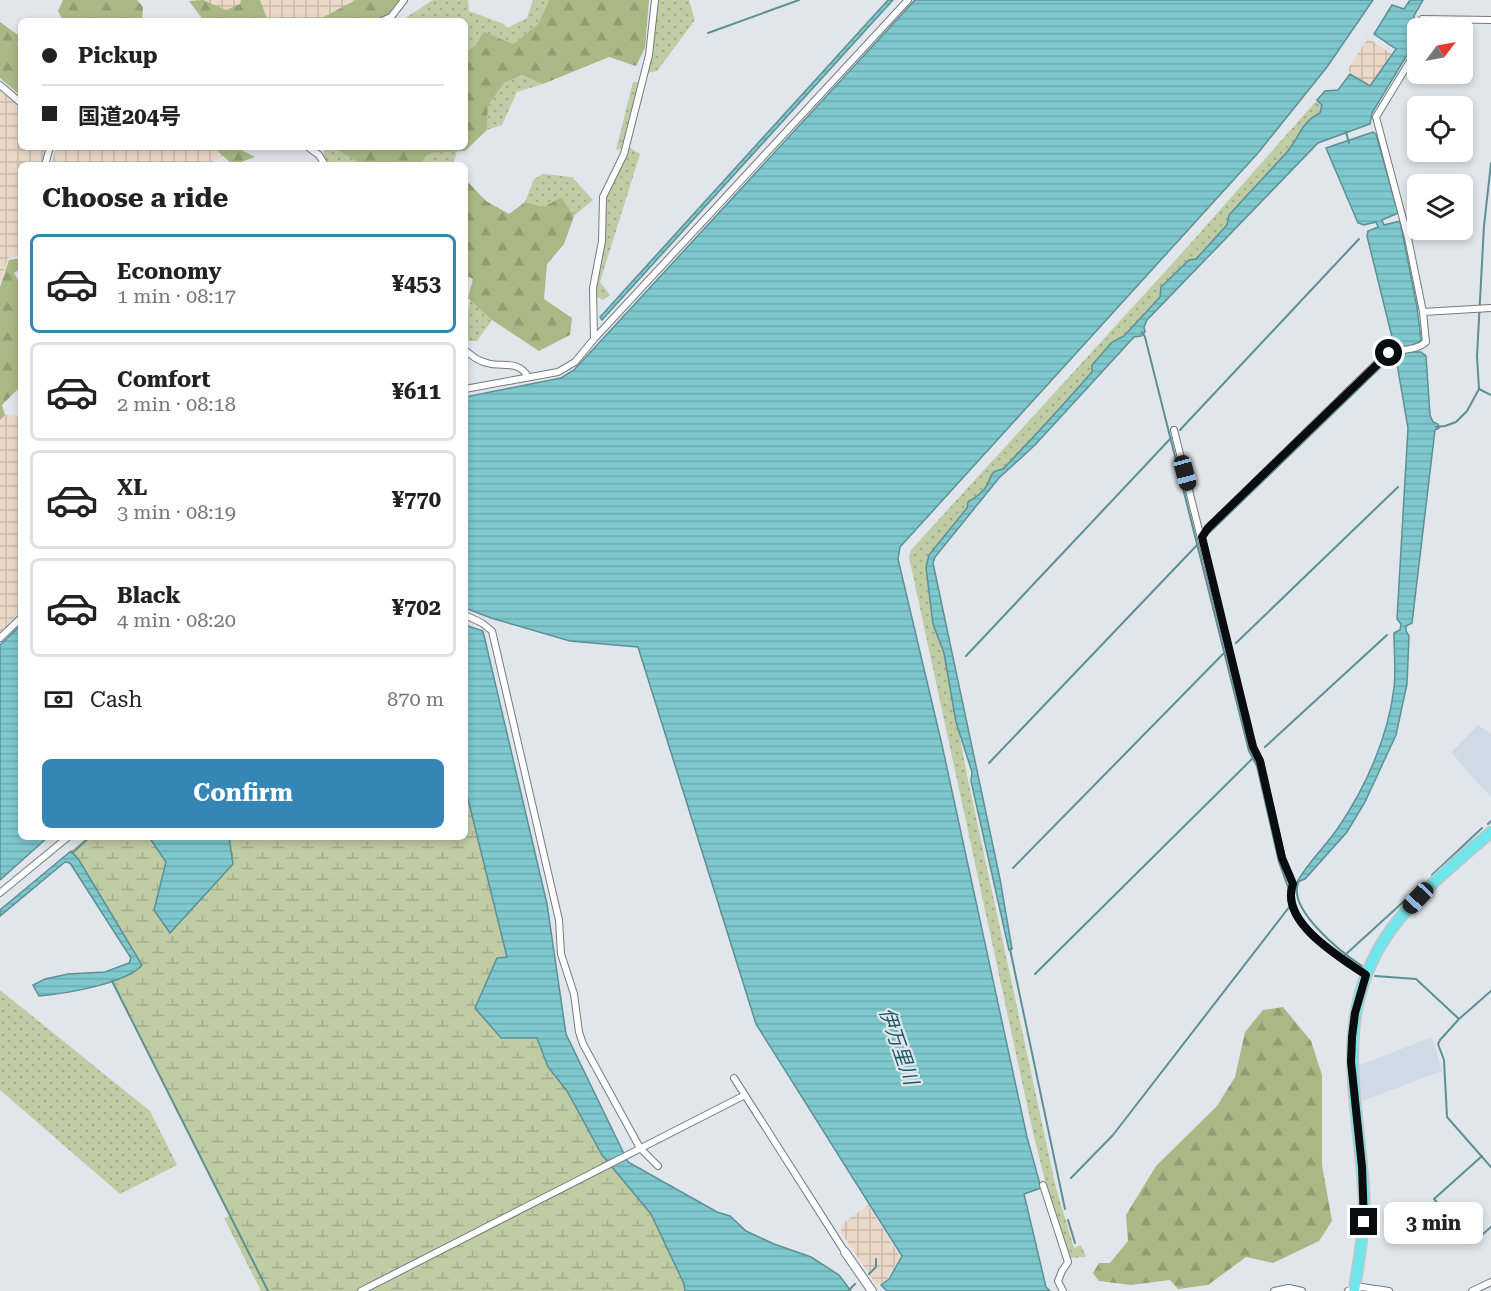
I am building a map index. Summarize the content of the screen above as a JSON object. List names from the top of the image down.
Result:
{
  "water": ["伊万里川"],
  "north": "top right",
  "page": {
    "banner": ["Pickup", "国道204号"],
    "heading": "Choose a ride",
    "list": [
      {
        "name": "Economy",
        "note": "1 min · 08:17",
        "value": "¥453"
      },
      {
        "name": "Comfort",
        "note": "2 min · 08:18",
        "value": "¥611"
      },
      {
        "name": "XL",
        "note": "3 min · 08:19",
        "value": "¥770"
      },
      {
        "name": "Black",
        "note": "4 min · 08:20",
        "value": "¥702"
      }
    ],
    "pay": ["Cash", "870 m"],
    "buttons": "Confirm",
    "bubble": "3 min"
  }
}
